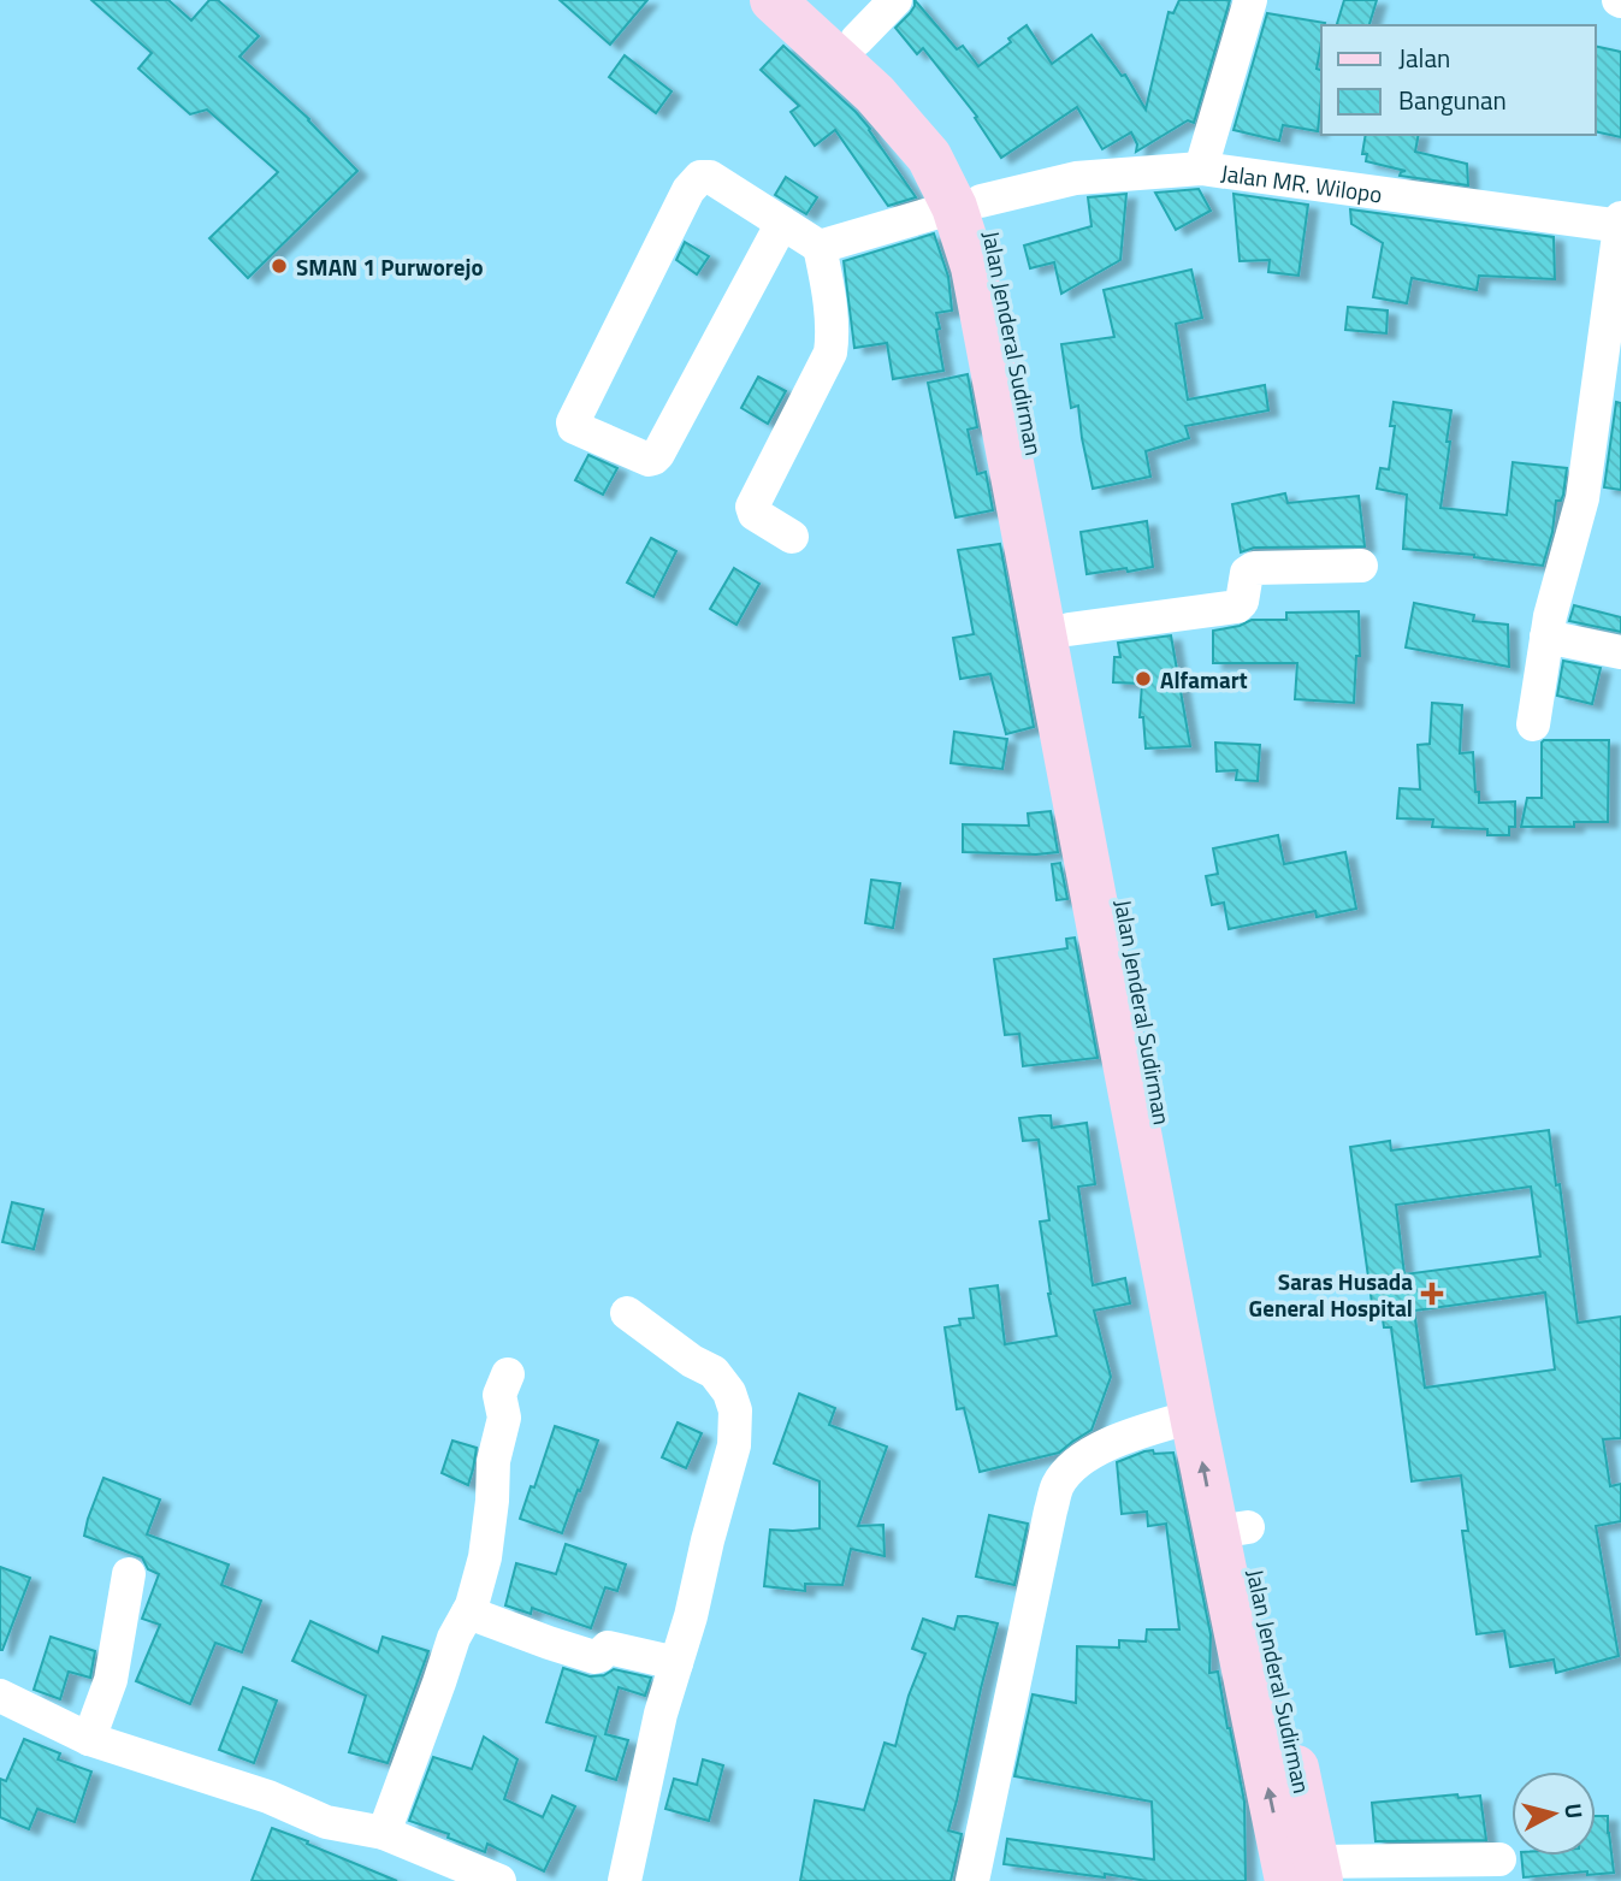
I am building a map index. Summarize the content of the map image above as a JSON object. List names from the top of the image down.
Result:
{
  "streets": {
    "main road": ["Jalan Jenderal Sudirman"],
    "street": ["Jalan MR. Wilopo"]
  },
  "crossings": [
    ["Jalan MR. Wilopo", "Jalan Jenderal Sudirman"]
  ],
  "places": {
    "other": ["SMAN 1 Purworejo", "Alfamart"],
    "health": ["Saras Husada General Hospital"]
  },
  "legend": ["Jalan", "Bangunan"],
  "north": "right"
}
